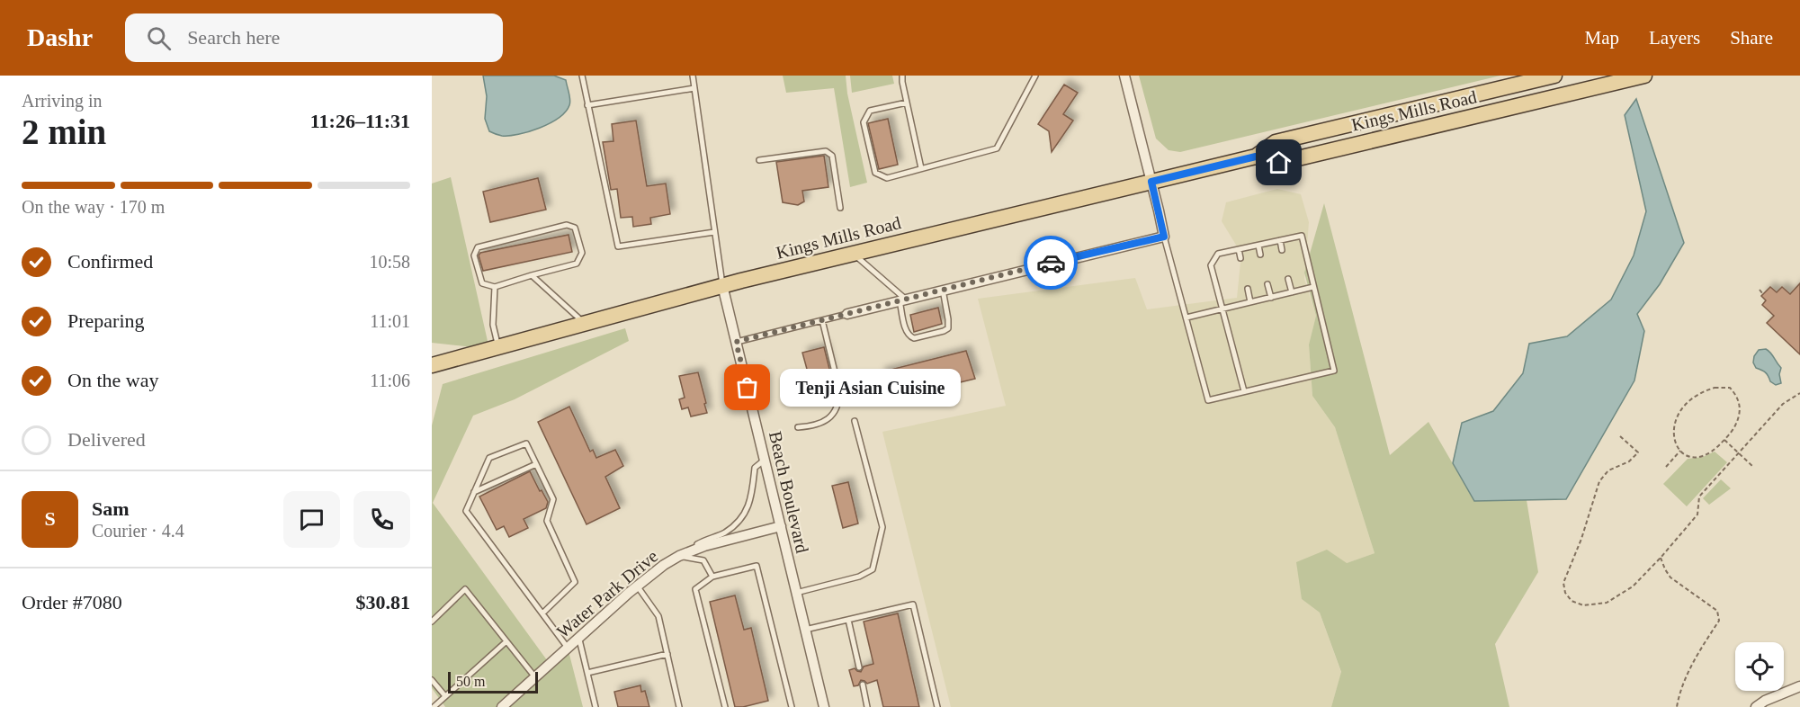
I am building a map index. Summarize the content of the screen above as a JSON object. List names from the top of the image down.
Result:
{
  "streets": {
    "main road": ["Kings Mills Road"],
    "street": ["Beach Boulevard", "Water Park Drive"]
  },
  "crossings": [
    ["Kings Mills Road", "Beach Boulevard"],
    ["Beach Boulevard", "Water Park Drive"]
  ],
  "places": ["Tenji Asian Cuisine"],
  "scale_bar": "50 m",
  "page": {
    "header": "Dashr",
    "search": "Search here",
    "nav": ["Map", "Layers", "Share"],
    "heading": ["2 min", "Arriving in", "11:26–11:31"],
    "panel": [
      "Sam",
      "Courier · 4.4",
      "Order #7080",
      "$30.81"
    ],
    "bar": "On the way · 170 m",
    "list": [
      ["Confirmed", "10:58"],
      ["Preparing", "11:01"],
      ["On the way", "11:06"],
      "Delivered"
    ],
    "bubble": "Tenji Asian Cuisine",
    "round": "S",
    "scale": "50 m"
  }
}
